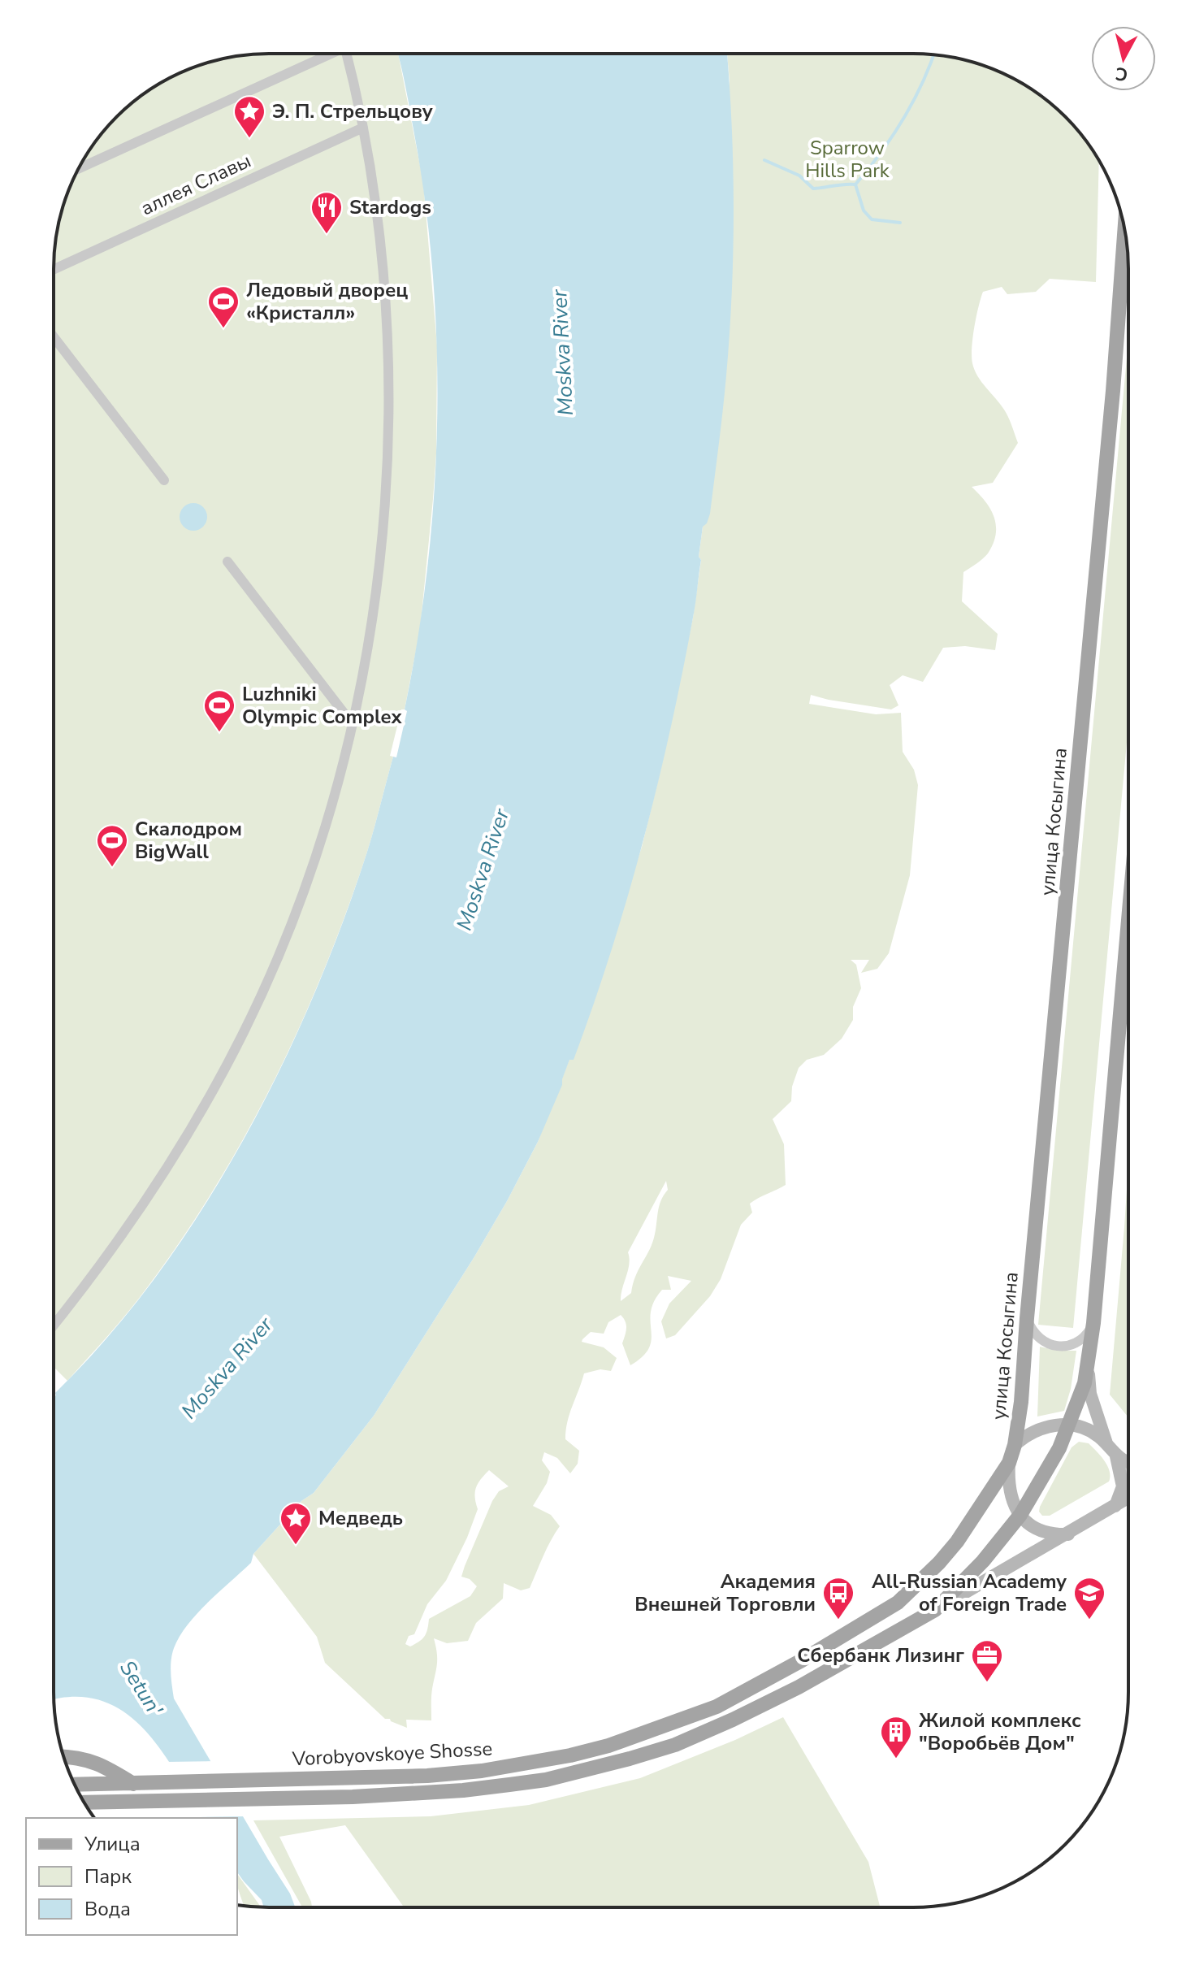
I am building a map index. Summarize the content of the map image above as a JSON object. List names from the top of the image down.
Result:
{
  "streets": {
    "main road": ["улица Косыгина", "Vorobyovskoye Shosse"],
    "street": ["аллея Славы"]
  },
  "crossings": [
    ["улица Косыгина", "Vorobyovskoye Shosse"]
  ],
  "water": ["Moskva River", "Setun'"],
  "parks": ["Sparrow Hills Park"],
  "places": {
    "place": ["Э. П. Стрельцову", "Медведь"],
    "restaurant": ["Stardogs"],
    "sports": ["Ледовый дворец «Кристалл»", "Luzhniki Olympic Complex", "Скалодром BigWall"],
    "bus stop": ["Академия Внешней Торговли"],
    "school or university": ["All-Russian Academy of Foreign Trade"],
    "office": ["Сбербанк Лизинг"],
    "building": ["Жилой комплекс \"Воробьёв Дом\""]
  },
  "legend": ["Улица", "Парк", "Вода"],
  "north": "bottom"
}
